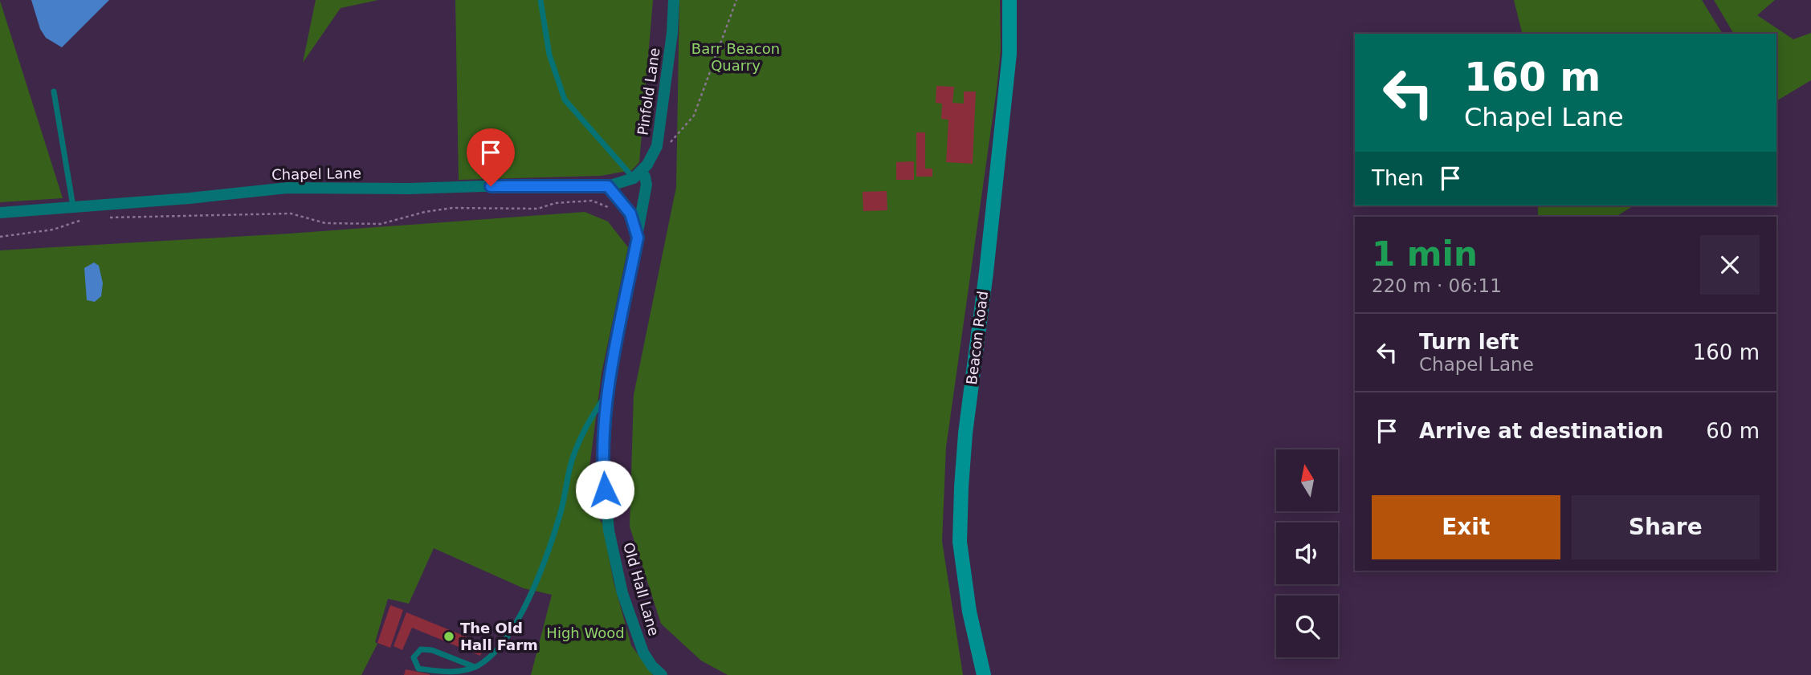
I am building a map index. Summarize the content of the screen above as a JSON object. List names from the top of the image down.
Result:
{
  "streets": {
    "main road": ["Beacon Road"],
    "street": ["Pinfold Lane", "Chapel Lane", "Old Hall Lane"]
  },
  "crossings": [
    ["Pinfold Lane", "Chapel Lane"],
    ["Pinfold Lane", "Old Hall Lane"],
    ["Chapel Lane", "Old Hall Lane"]
  ],
  "parks": ["Barr Beacon Quarry", "High Wood"],
  "places": ["The Old Hall Farm"],
  "north": "top",
  "page": {
    "turn": ["160 m", "Chapel Lane"],
    "then": "Then",
    "heading": ["1 min", "220 m · 06:11"],
    "list": [
      {
        "name": "Turn left",
        "note": "Chapel Lane",
        "value": "160 m"
      },
      {
        "name": "Arrive at destination",
        "value": "60 m"
      }
    ],
    "buttons": ["Exit", "Share"]
  }
}
